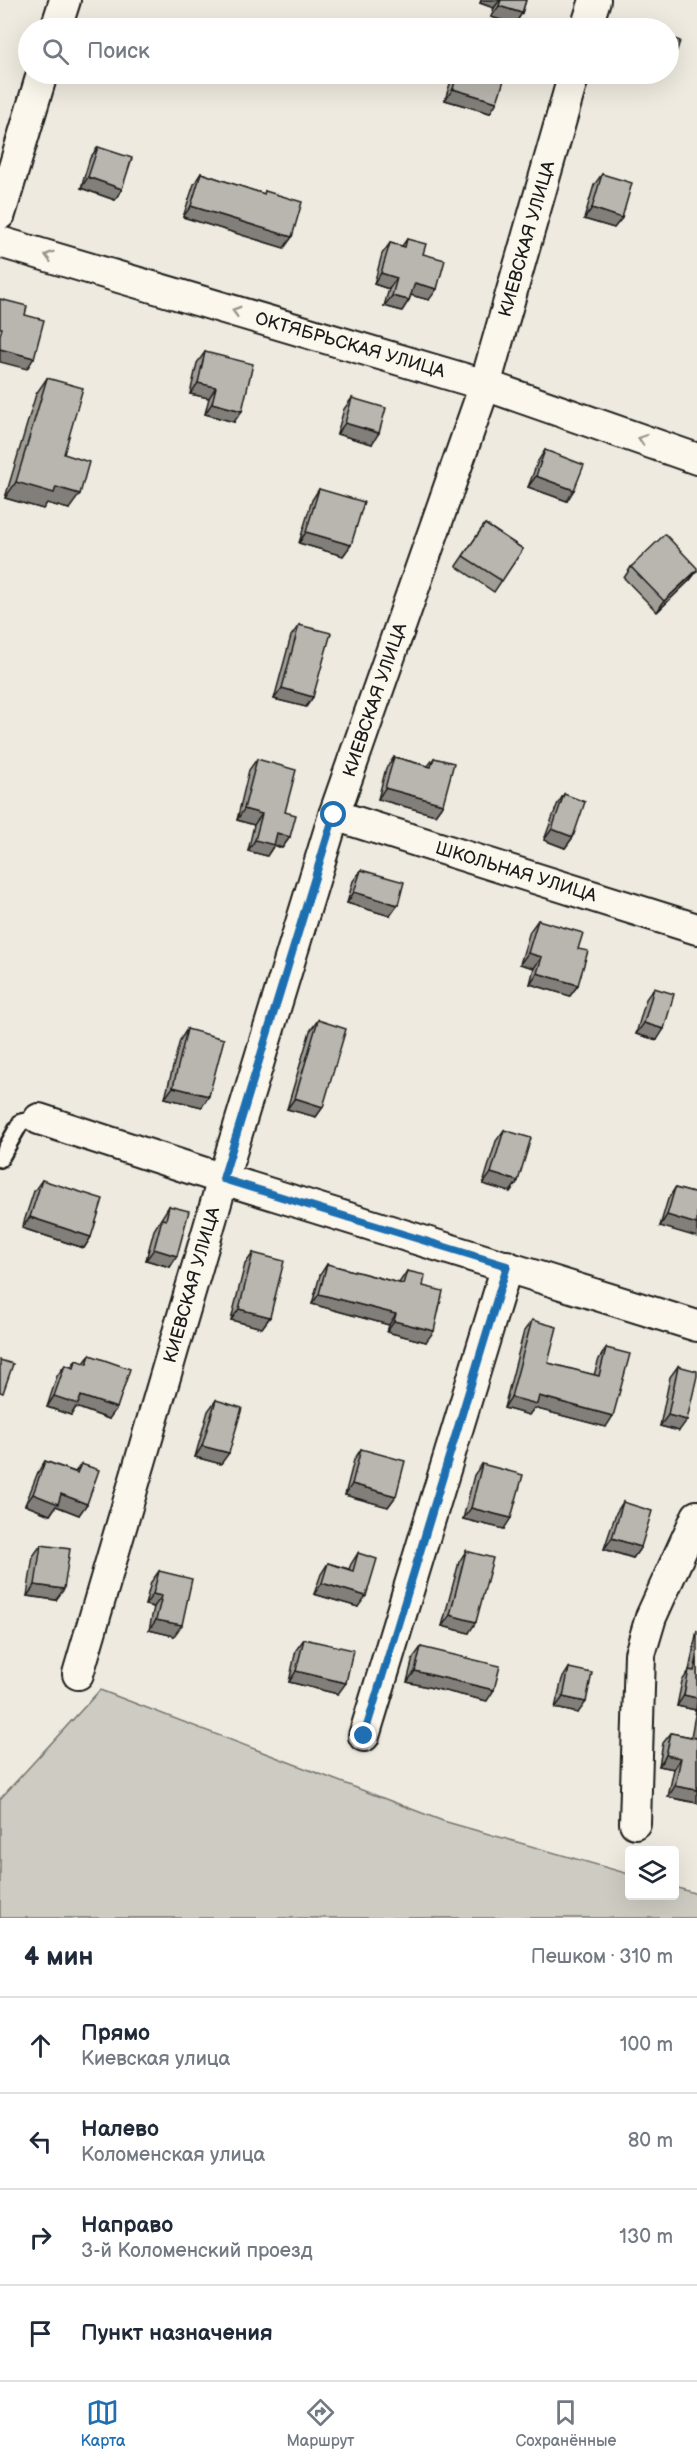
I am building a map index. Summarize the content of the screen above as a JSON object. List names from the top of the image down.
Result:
{
  "streets": {
    "street": ["КИЕВСКАЯ УЛИЦА", "ОКТЯБРЬСКАЯ УЛИЦА", "ШКОЛЬНАЯ УЛИЦА"]
  },
  "crossings": [
    ["КИЕВСКАЯ УЛИЦА", "ОКТЯБРЬСКАЯ УЛИЦА"],
    ["КИЕВСКАЯ УЛИЦА", "ШКОЛЬНАЯ УЛИЦА"]
  ],
  "one_way": ["ОКТЯБРЬСКАЯ УЛИЦА"],
  "page": {
    "search": "Поиск",
    "heading": ["4 мин", "Пешком · 310 m"],
    "list": [
      ["Прямо", "Киевская улица", "100 m"],
      ["Налево", "Коломенская улица", "80 m"],
      ["Направо", "3-й Коломенский проезд", "130 m"],
      "Пункт назначения"
    ],
    "nav": ["Карта", "Маршрут", "Сохранённые"]
  }
}
